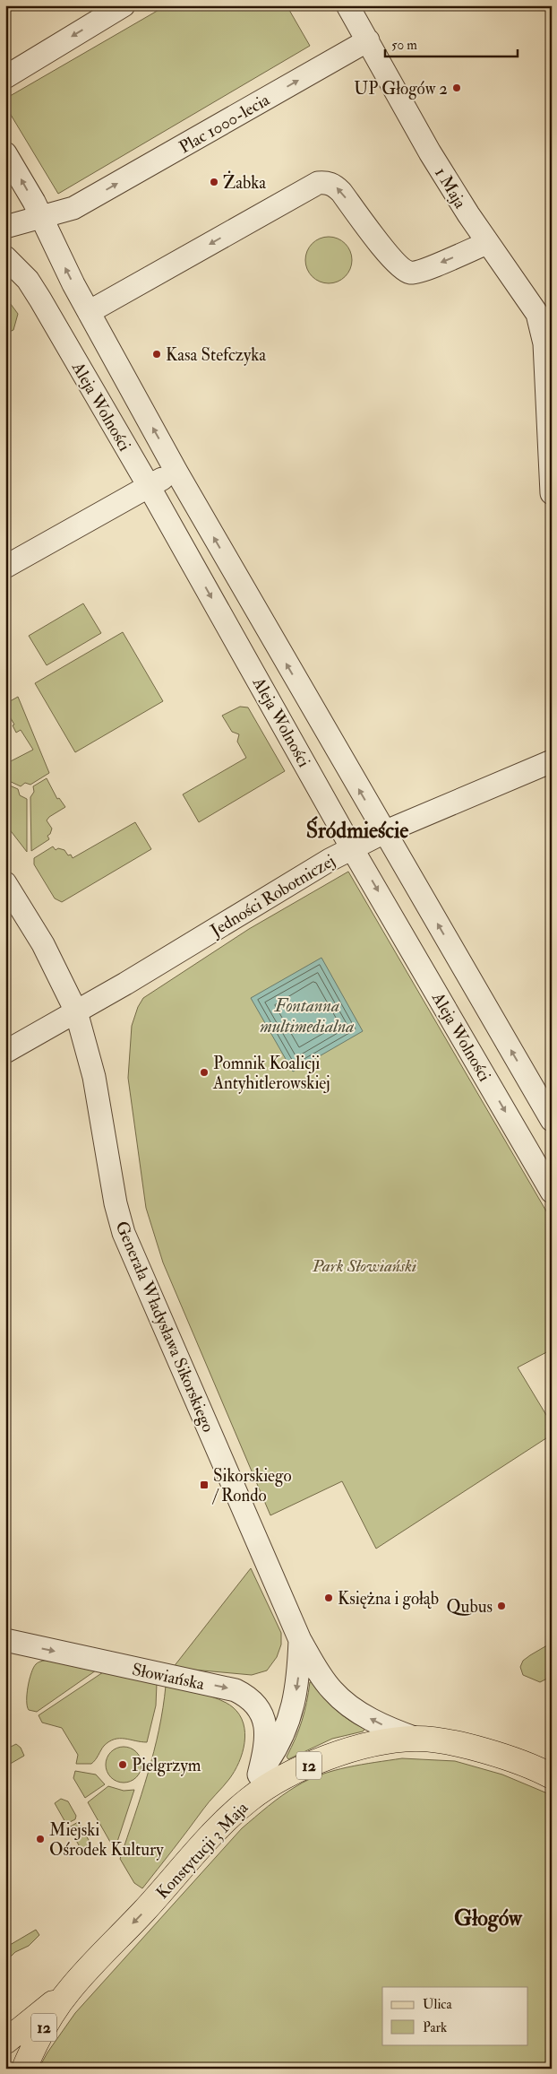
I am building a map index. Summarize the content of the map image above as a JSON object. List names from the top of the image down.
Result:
{
  "streets": {
    "main road": ["12", "Konstytucji 3 Maja"],
    "street": [
      "Plac 1000-lecia",
      "1 Maja",
      "Aleja Wolności",
      "Jedności Robotniczej",
      "Generała Władysława Sikorskiego",
      "Słowiańska"
    ]
  },
  "crossings": [
    ["Plac 1000-lecia", "1 Maja"],
    ["Plac 1000-lecia", "Aleja Wolności"],
    ["Aleja Wolności", "Jedności Robotniczej"],
    ["Jedności Robotniczej", "Generała Władysława Sikorskiego"],
    ["Generała Władysława Sikorskiego", "Słowiańska"],
    ["Generała Władysława Sikorskiego", "Konstytucji 3 Maja"],
    ["12", "Konstytucji 3 Maja"]
  ],
  "one_way": ["Słowiańska"],
  "districts": ["Śródmieście", "Głogów"],
  "water": ["Fontanna multimedialna"],
  "parks": ["Park Słowiański"],
  "places": {
    "other": [
      "UP Głogów 2",
      "Żabka",
      "Kasa Stefczyka",
      "Pomnik Koalicji Antyhitlerowskiej",
      "Księżna i gołąb",
      "Qubus",
      "Pielgrzym",
      "Miejski Ośrodek Kultury"
    ],
    "transit": ["Sikorskiego / Rondo"]
  },
  "legend": ["Ulica", "Park"],
  "scale_bar": "50 m"
}
